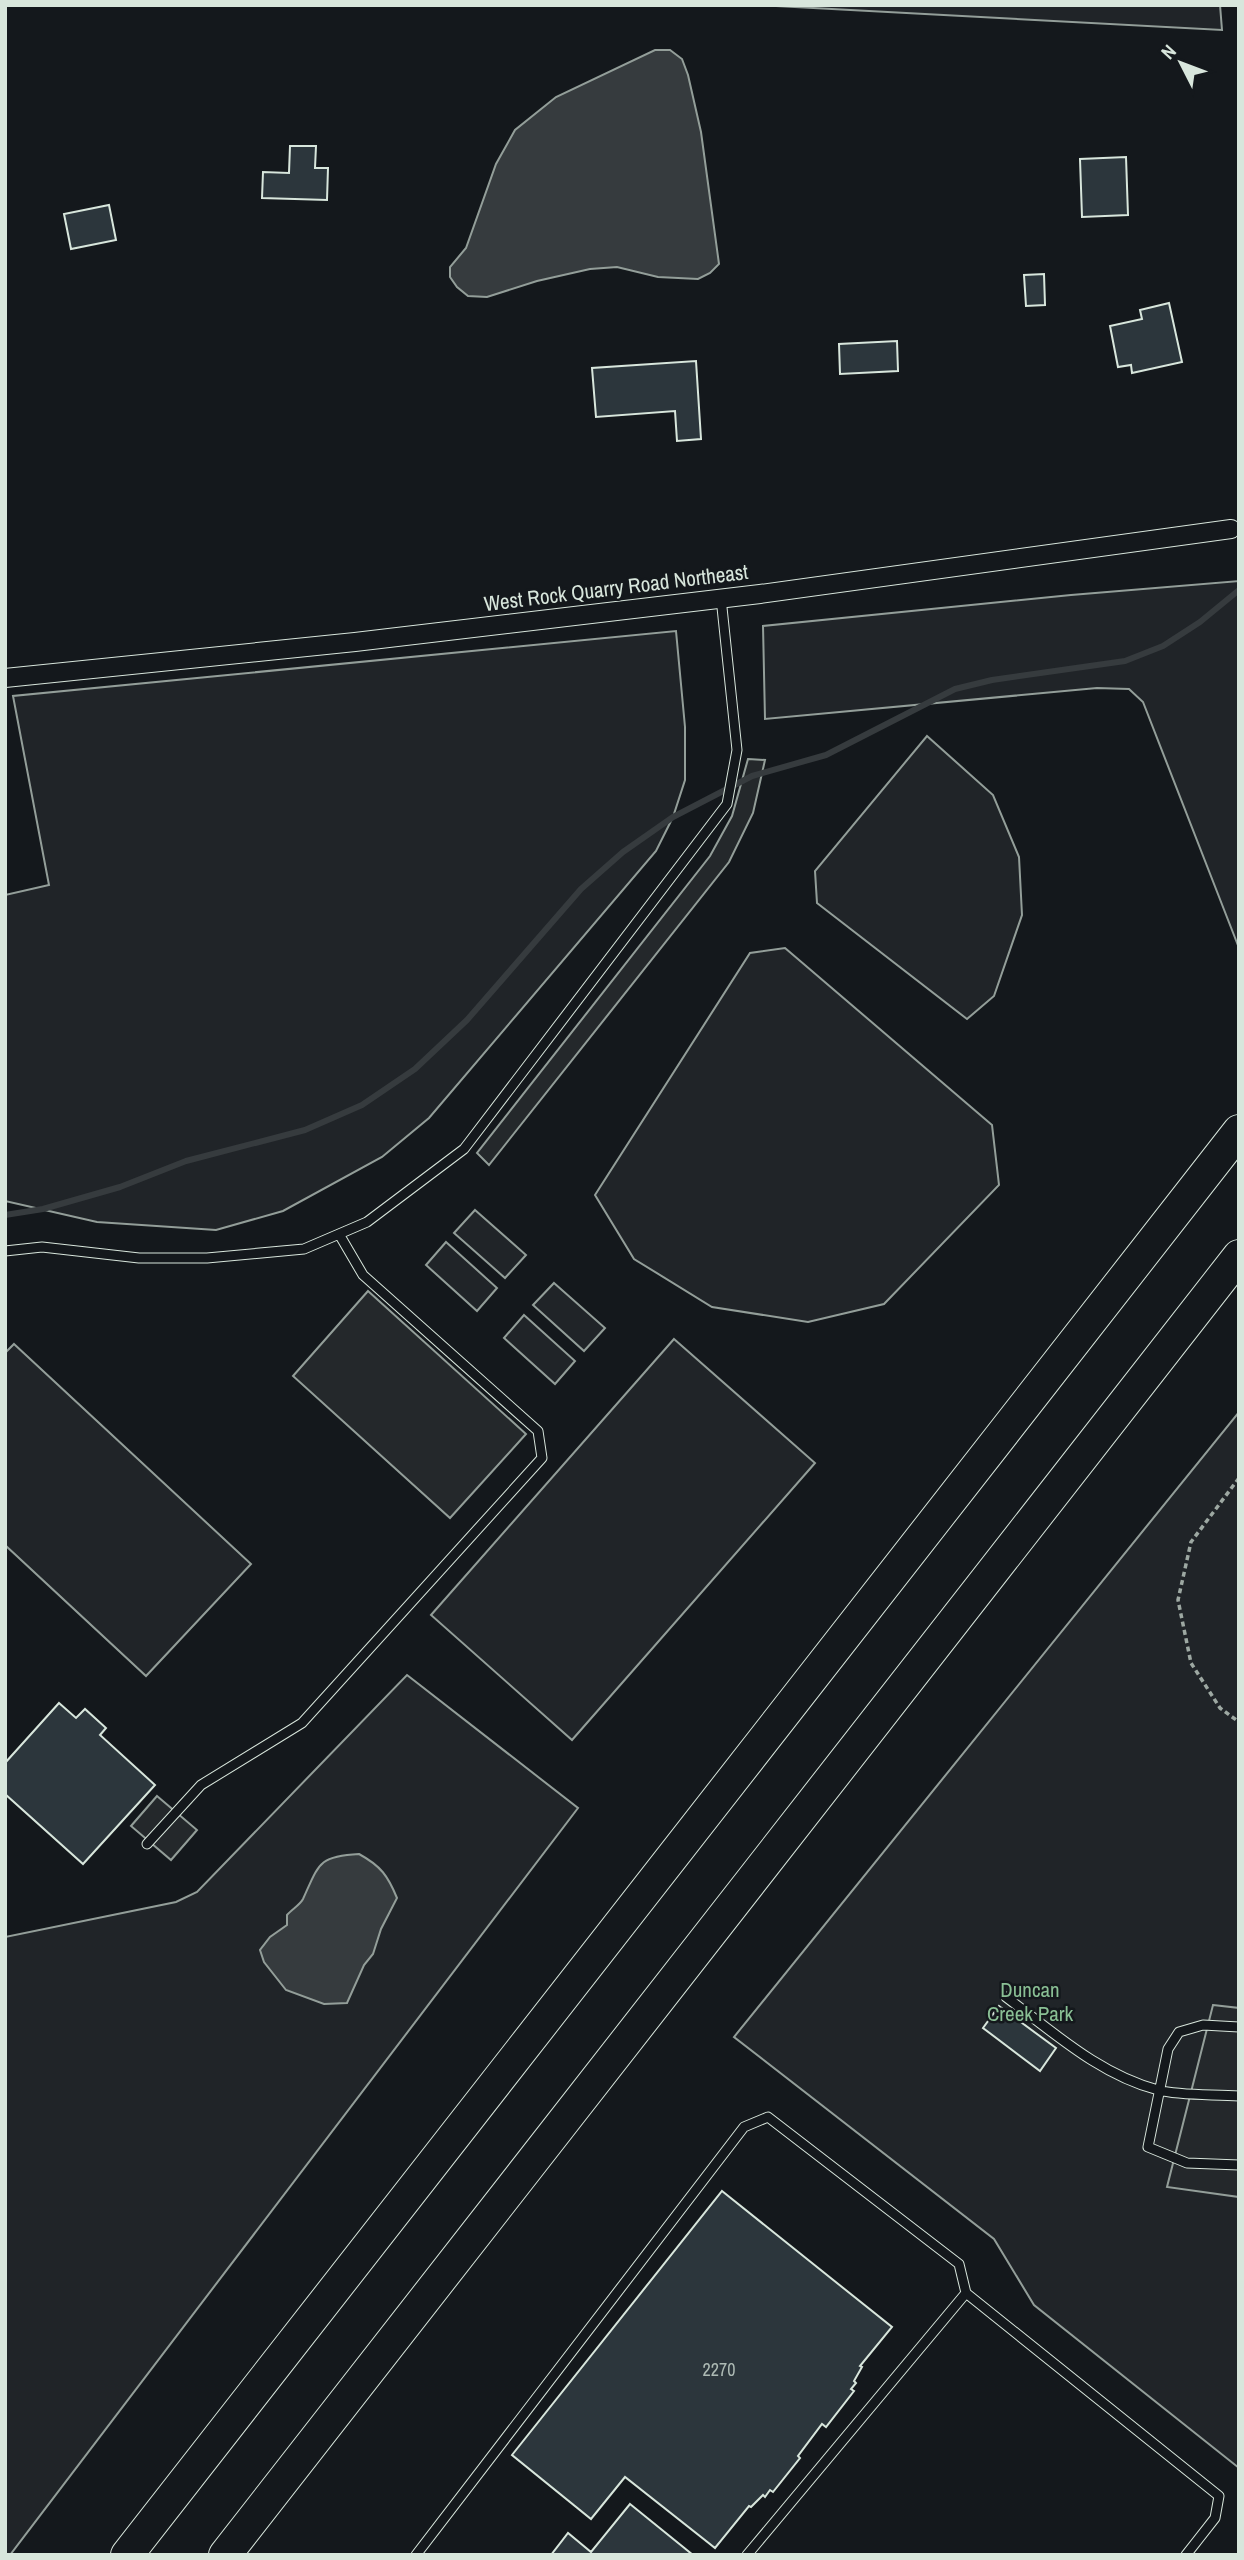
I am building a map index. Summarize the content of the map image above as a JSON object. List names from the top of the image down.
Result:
{
  "streets": {
    "street": ["West Rock Quarry Road Northeast"]
  },
  "parks": ["Duncan Creek Park"],
  "house_numbers": ["2270"],
  "north": "top left"
}
